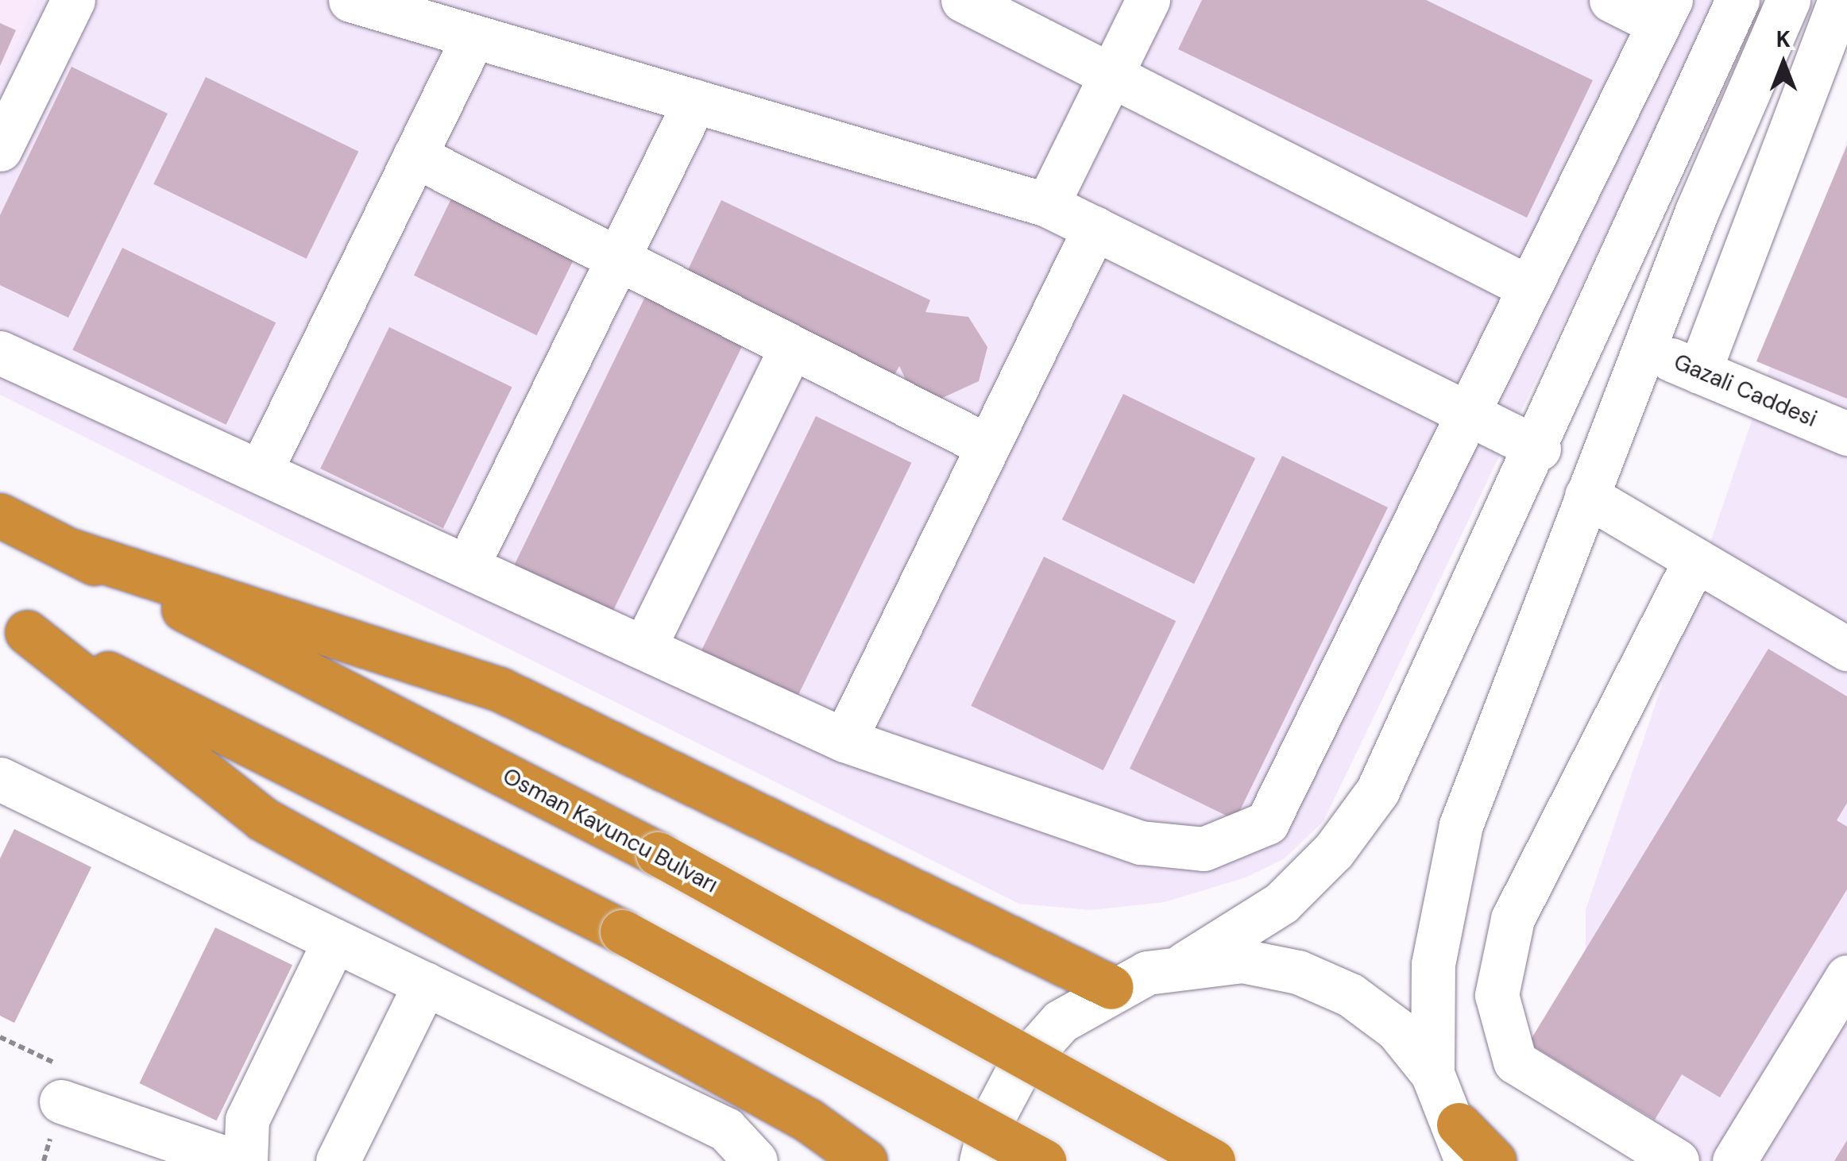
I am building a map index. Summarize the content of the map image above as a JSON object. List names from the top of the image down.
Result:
{
  "streets": {
    "highway": ["Osman Kavuncu Bulvarı"],
    "street": ["Gazali Caddesi"]
  },
  "north": "top"
}
